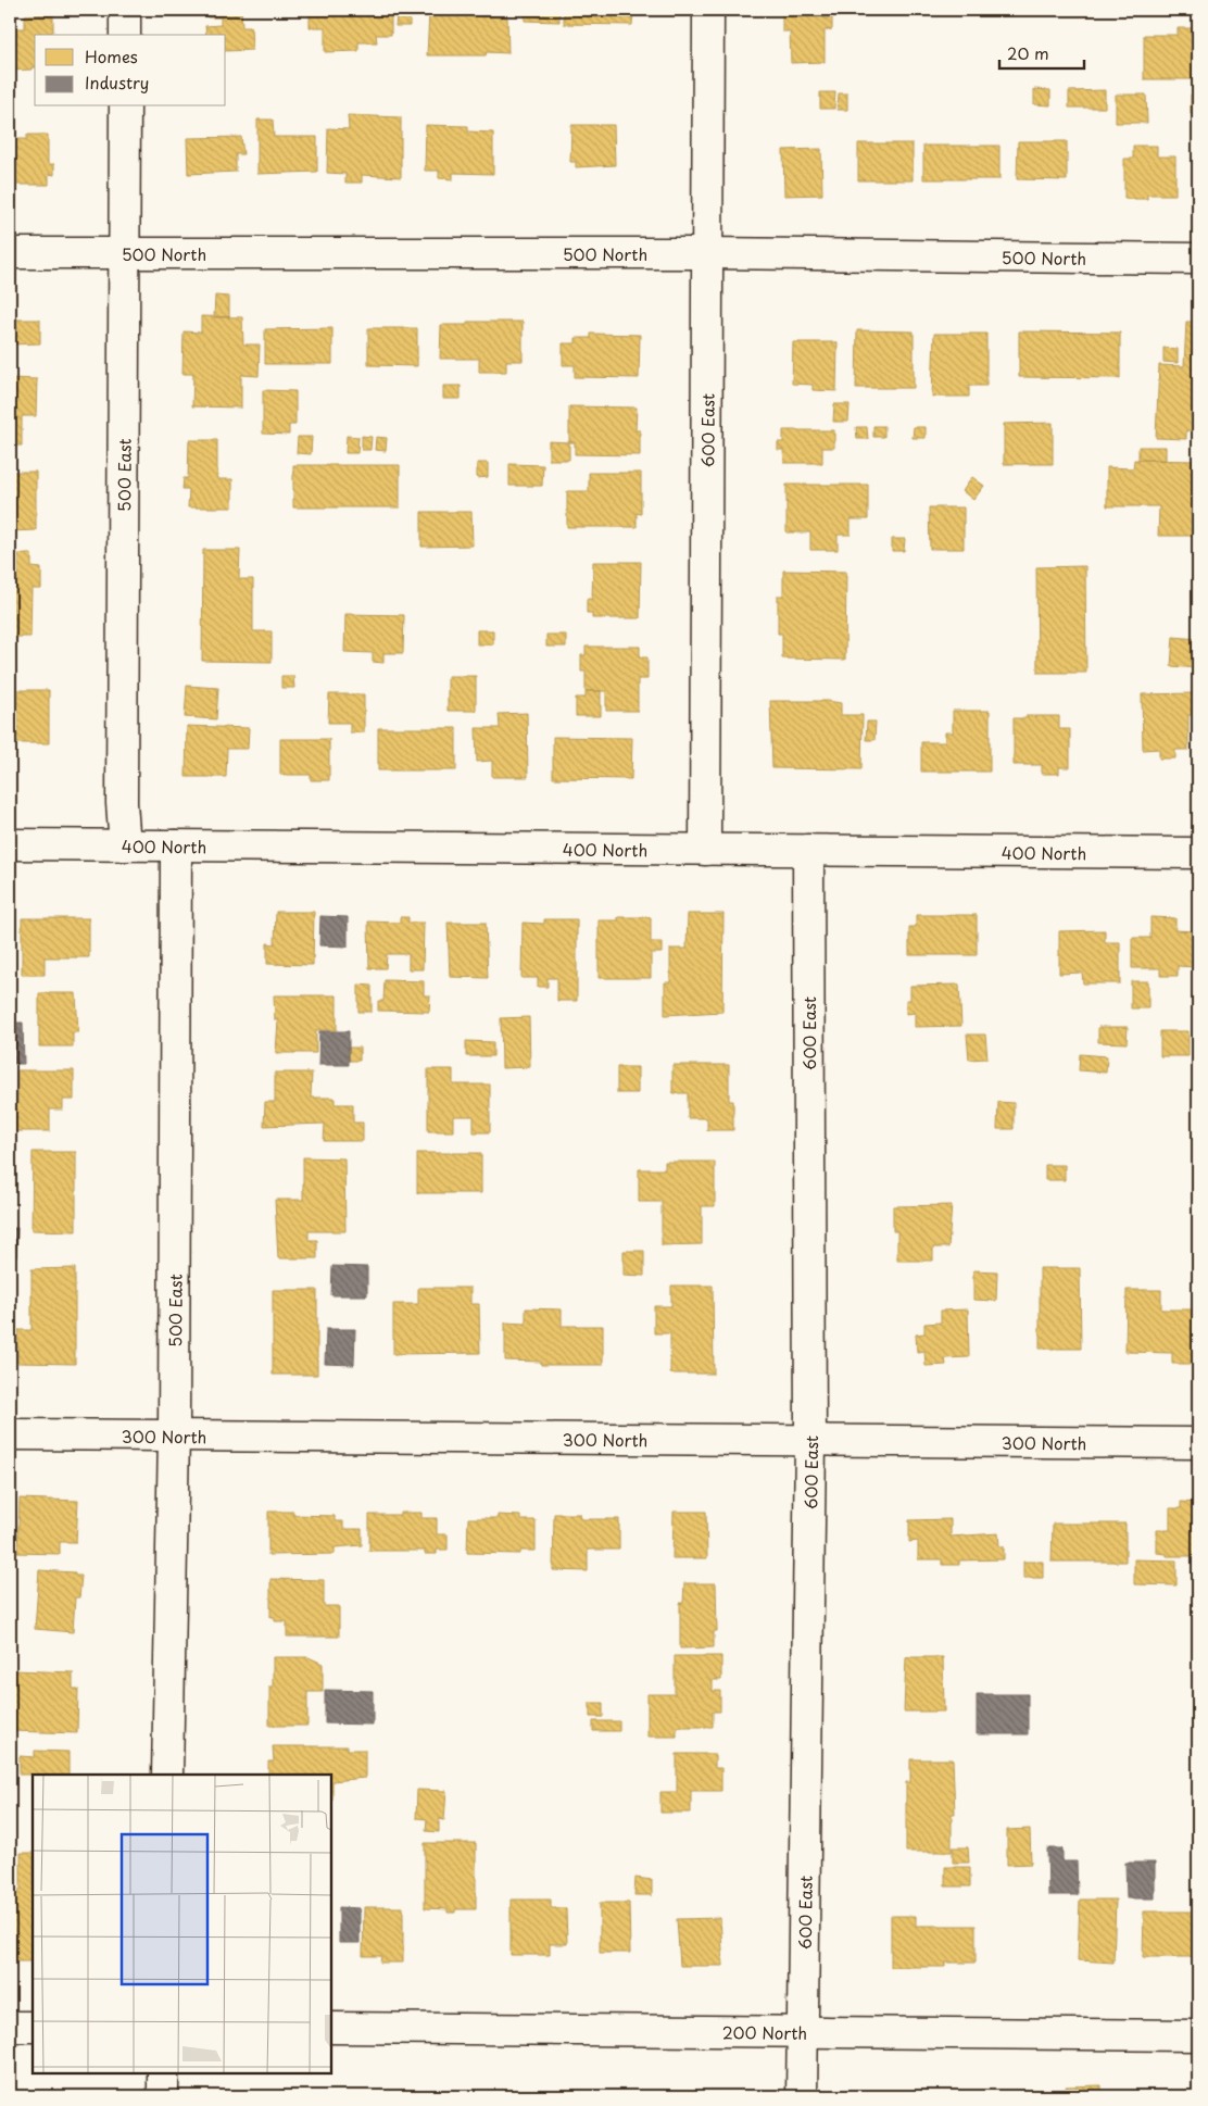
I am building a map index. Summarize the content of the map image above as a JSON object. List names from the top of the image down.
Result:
{
  "streets": {
    "street": [
      "500 North",
      "600 East",
      "500 East",
      "400 North",
      "300 North",
      "200 North"
    ]
  },
  "crossings": [
    ["500 North", "600 East"],
    ["500 North", "500 East"],
    ["600 East", "400 North"],
    ["600 East", "300 North"],
    ["600 East", "200 North"],
    ["500 East", "400 North"],
    ["500 East", "300 North"]
  ],
  "legend": ["Homes", "Industry"],
  "scale_bar": "20 m"
}
